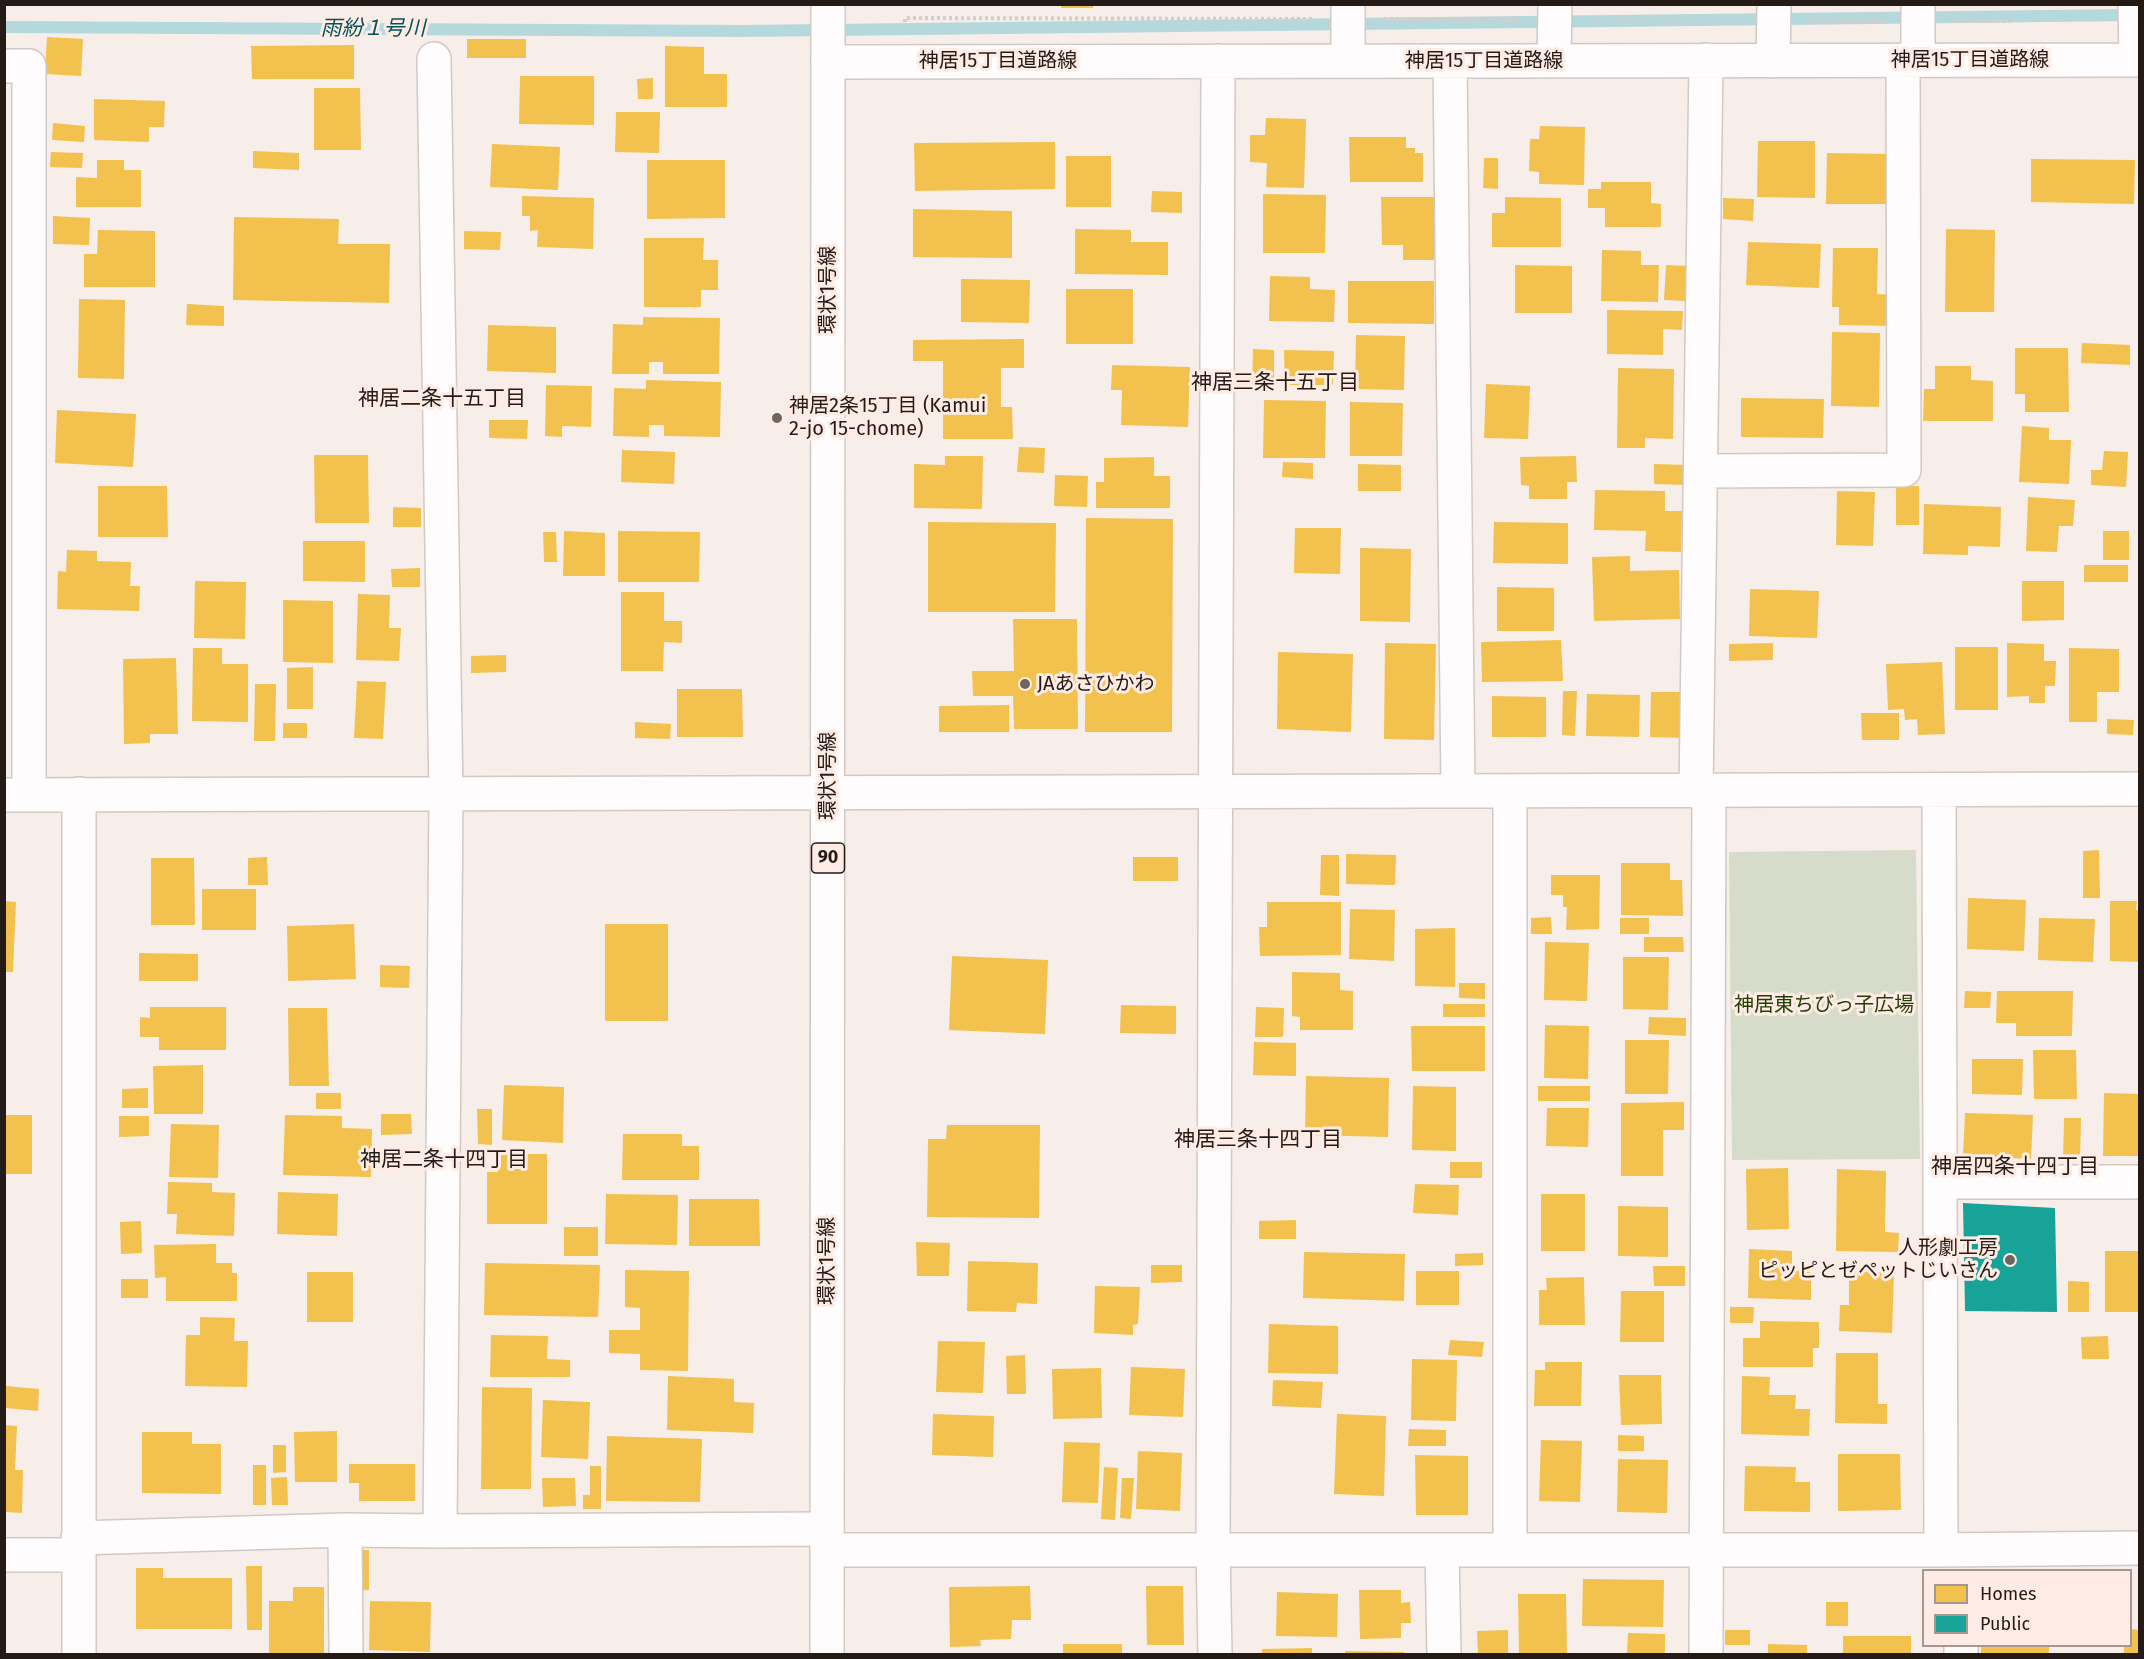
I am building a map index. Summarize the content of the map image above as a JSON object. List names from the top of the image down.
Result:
{
  "streets": {
    "street": ["神居15丁目道路線", "環状1号線", "90"]
  },
  "crossings": [
    ["神居15丁目道路線", "環状1号線"]
  ],
  "districts": [
    "神居三条十五丁目",
    "神居二条十五丁目",
    "神居三条十四丁目",
    "神居二条十四丁目",
    "神居四条十四丁目"
  ],
  "water": ["雨紛１号川"],
  "parks": ["神居東ちびっ子広場"],
  "places": ["神居2条15丁目 (Kamui 2-jo 15-chome)", "JAあさひかわ", "人形劇工房 ピッピとゼペットじいさん"],
  "legend": ["Homes", "Public"]
}
